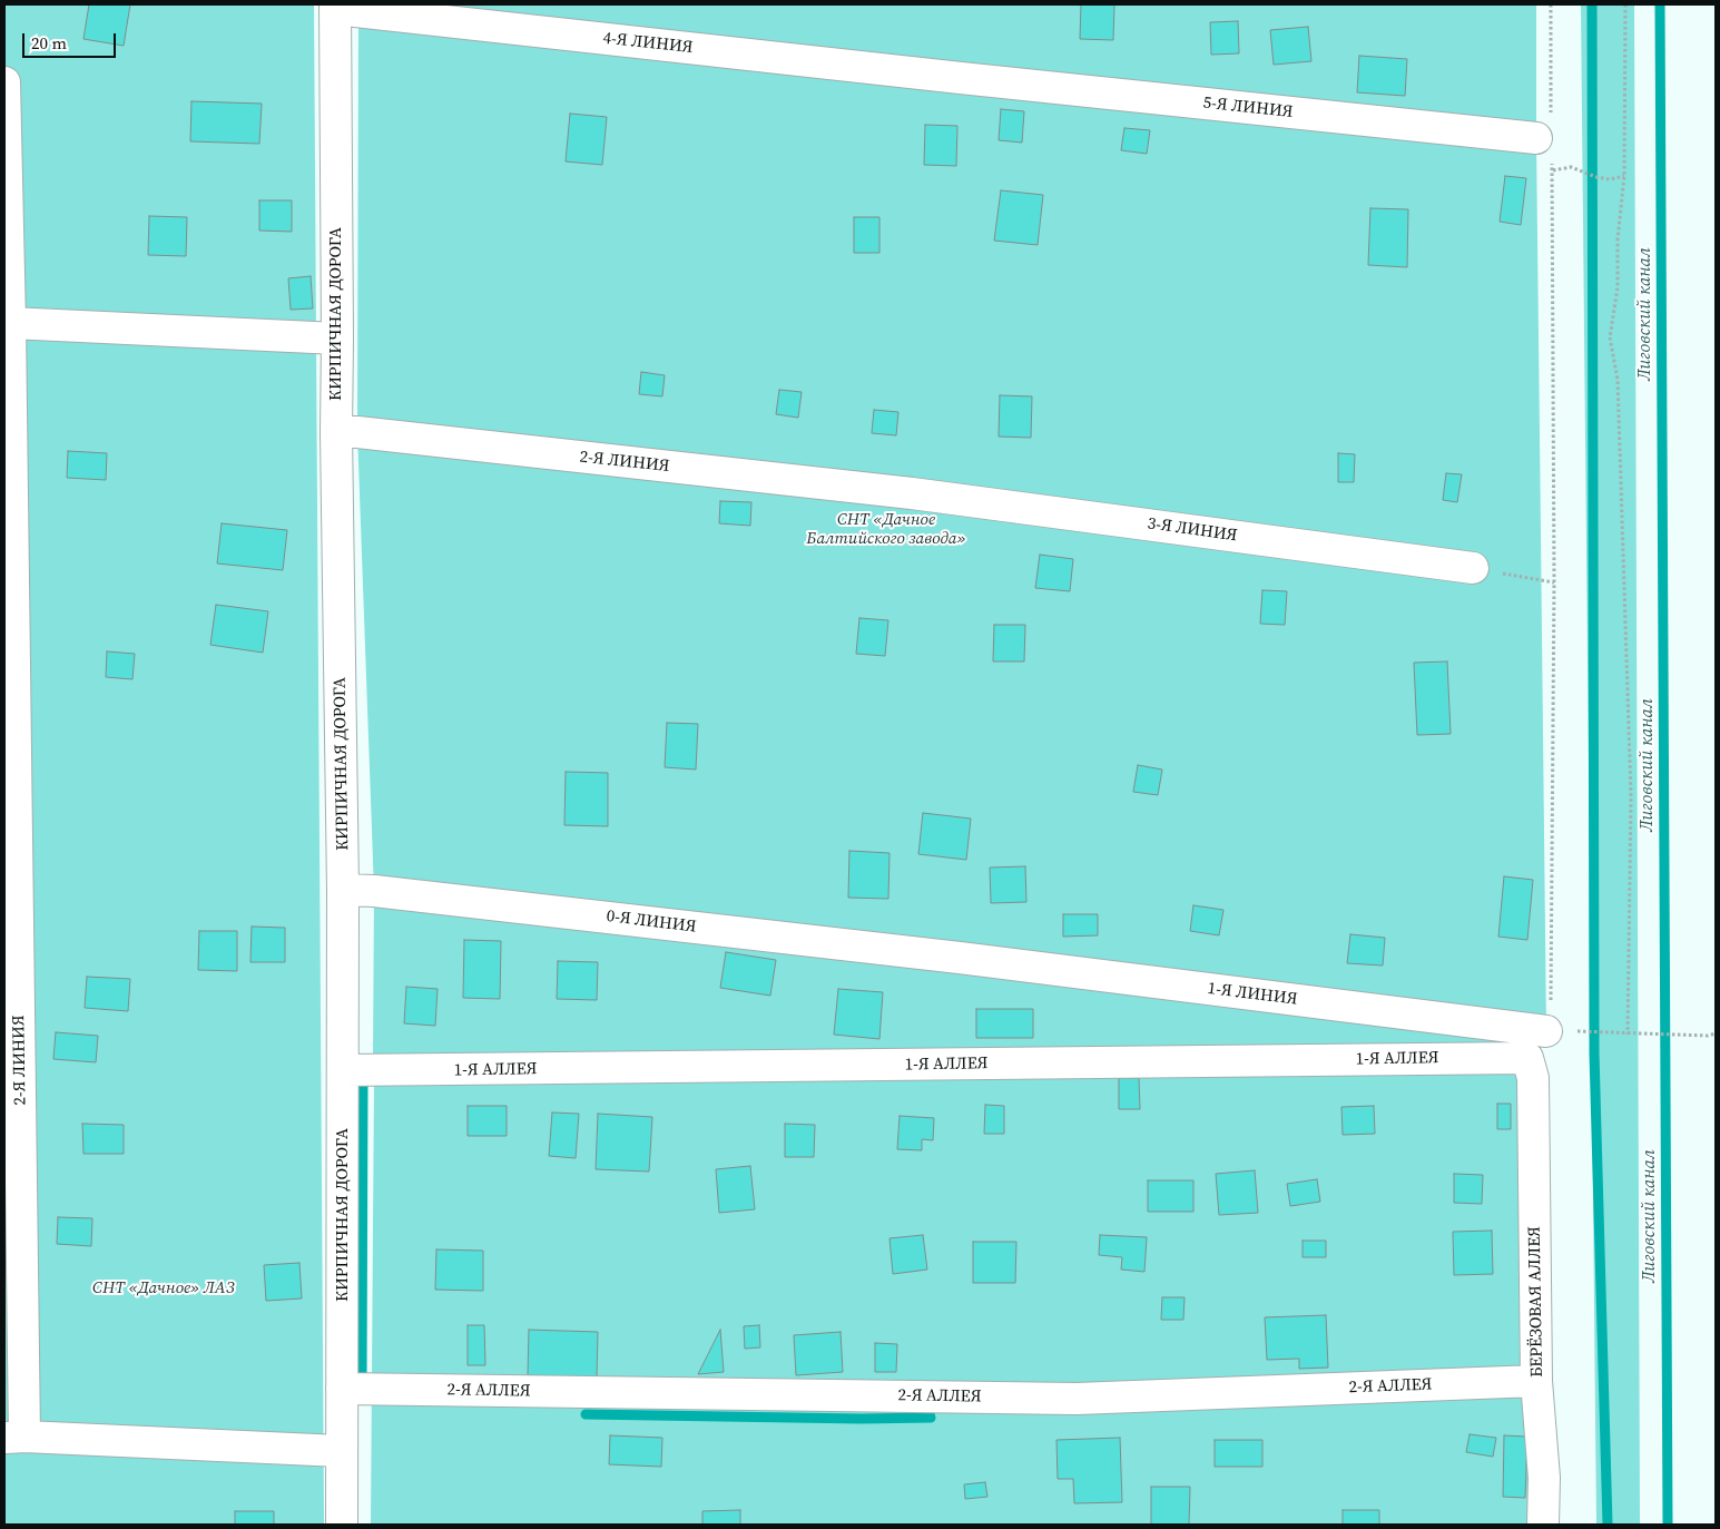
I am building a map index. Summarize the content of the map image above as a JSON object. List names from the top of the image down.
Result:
{
  "streets": {
    "street": [
      "4-Я ЛИНИЯ",
      "5-Я ЛИНИЯ",
      "КИРПИЧНАЯ ДОРОГА",
      "2-Я ЛИНИЯ",
      "3-Я ЛИНИЯ",
      "0-Я ЛИНИЯ",
      "1-Я ЛИНИЯ",
      "1-Я АЛЛЕЯ",
      "БЕРЁЗОВАЯ АЛЛЕЯ",
      "2-Я АЛЛЕЯ"
    ]
  },
  "crossings": [
    ["4-Я ЛИНИЯ", "5-Я ЛИНИЯ"],
    ["4-Я ЛИНИЯ", "КИРПИЧНАЯ ДОРОГА"],
    ["КИРПИЧНАЯ ДОРОГА", "2-Я ЛИНИЯ"],
    ["КИРПИЧНАЯ ДОРОГА", "0-Я ЛИНИЯ"],
    ["КИРПИЧНАЯ ДОРОГА", "1-Я АЛЛЕЯ"],
    ["КИРПИЧНАЯ ДОРОГА", "2-Я АЛЛЕЯ"],
    ["2-Я ЛИНИЯ", "3-Я ЛИНИЯ"],
    ["0-Я ЛИНИЯ", "1-Я ЛИНИЯ"],
    ["1-Я АЛЛЕЯ", "БЕРЁЗОВАЯ АЛЛЕЯ"],
    ["БЕРЁЗОВАЯ АЛЛЕЯ", "2-Я АЛЛЕЯ"]
  ],
  "water": ["Лиговский канал"],
  "parks": ["СНТ «Дачное Балтийского завода»", "СНТ «Дачное» ЛАЗ"],
  "scale_bar": "20 m"
}
